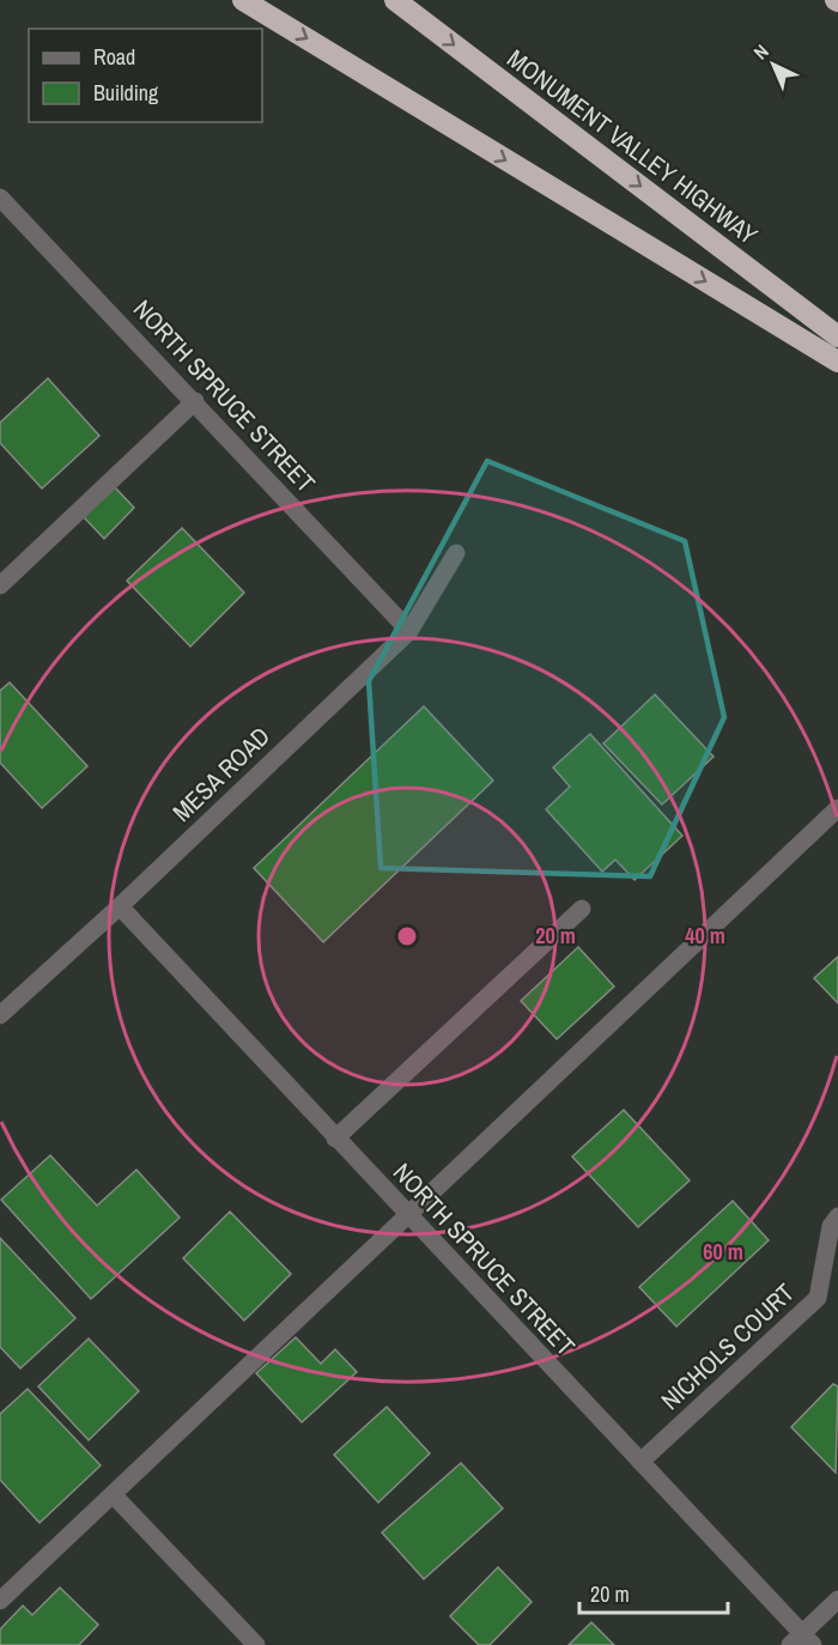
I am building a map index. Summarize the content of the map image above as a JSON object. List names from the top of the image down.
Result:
{
  "streets": {
    "highway": ["MONUMENT VALLEY HIGHWAY"],
    "street": ["NORTH SPRUCE STREET", "MESA ROAD", "NICHOLS COURT"]
  },
  "crossings": [
    ["NORTH SPRUCE STREET", "MESA ROAD"],
    ["NORTH SPRUCE STREET", "NICHOLS COURT"]
  ],
  "legend": ["Road", "Building"],
  "scale_bar": "20 m",
  "north": "top left",
  "rings": ["20 m", "40 m", "60 m"]
}
